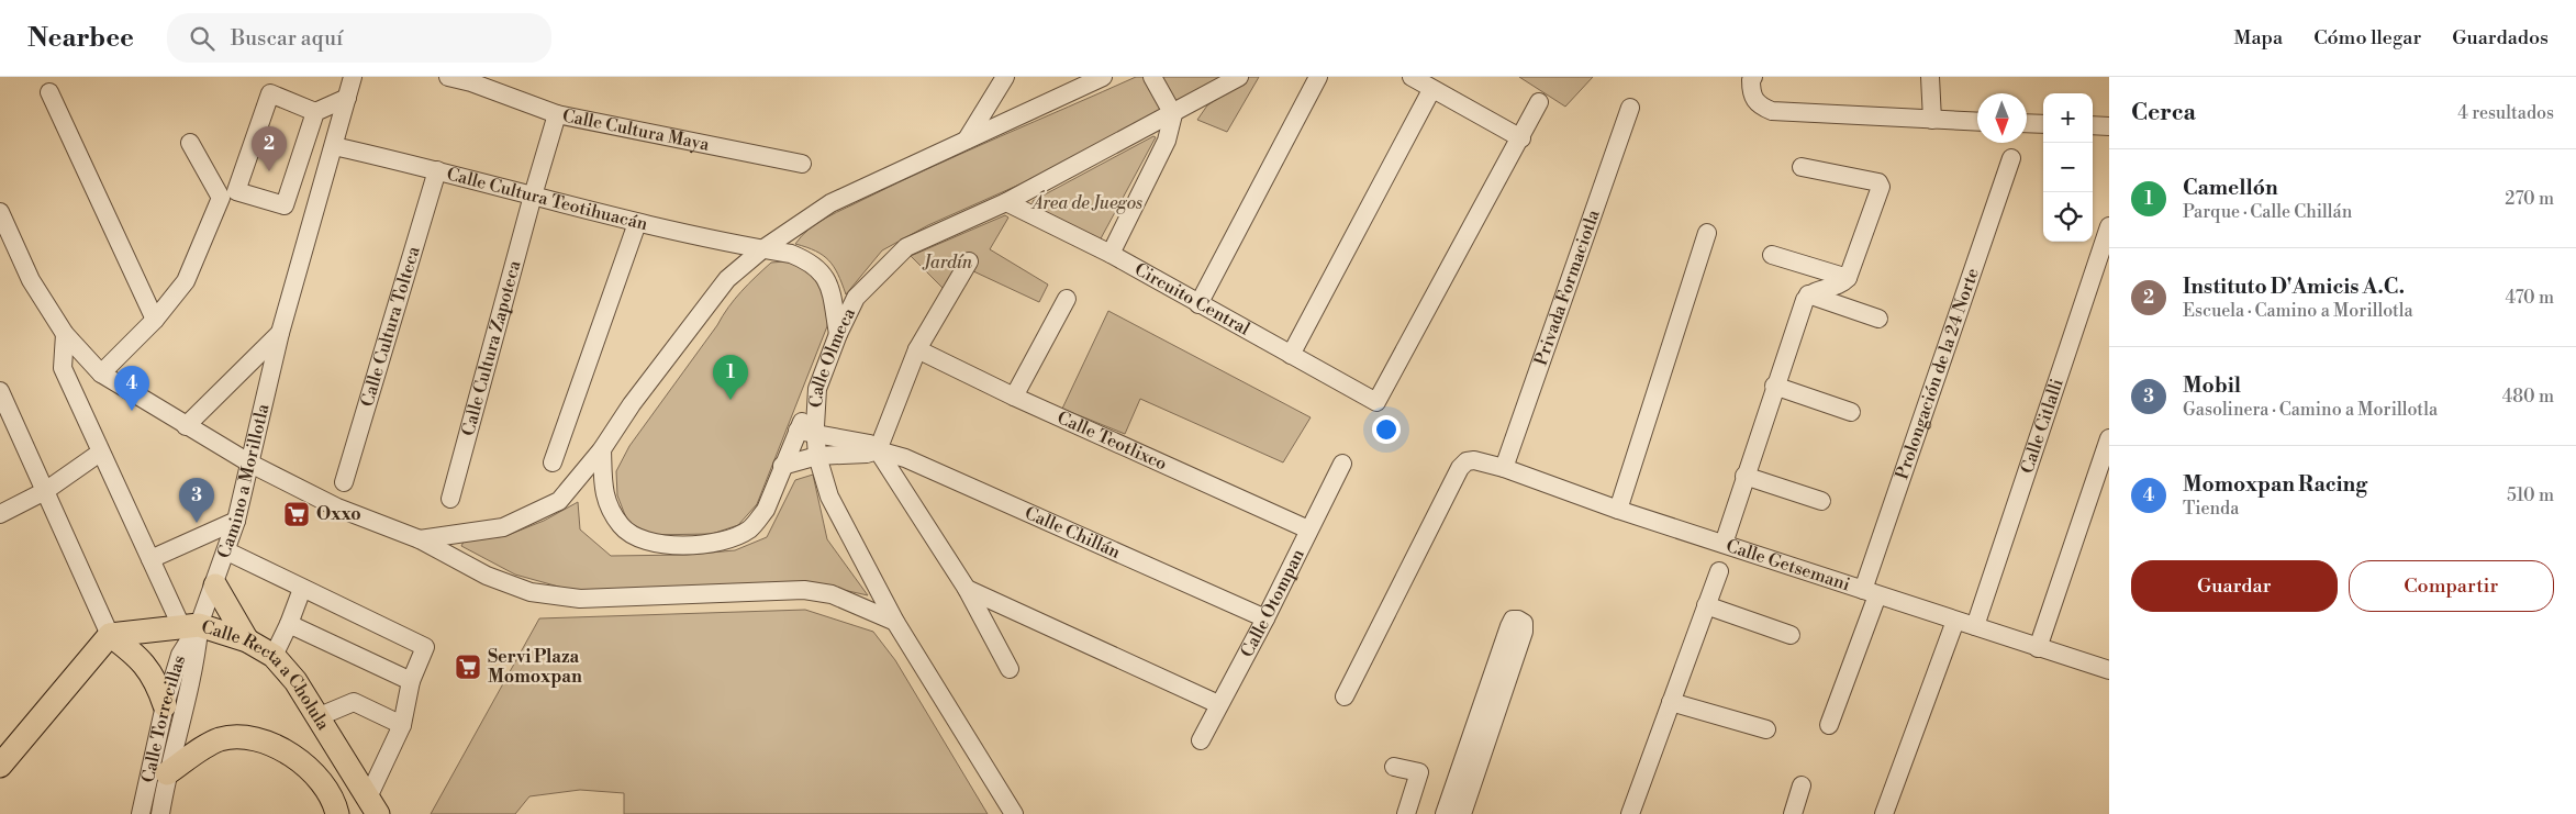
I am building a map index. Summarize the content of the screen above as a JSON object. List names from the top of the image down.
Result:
{
  "streets": {
    "main road": ["Calle Recta a Cholula"],
    "street": [
      "Calle Cultura Maya",
      "Calle Cultura Teotihuacán",
      "Privada Formaciotla",
      "Circuito Central",
      "Calle Cultura Tolteca",
      "Calle Cultura Zapoteca",
      "Calle Olmeca",
      "Prolongación de la 24 Norte",
      "Calle Citlalli",
      "Calle Teotlixco",
      "Camino a Morillotla",
      "Calle Chillán",
      "Calle Getsemani",
      "Calle Otompan",
      "Calle Torrecillas"
    ]
  },
  "crossings": [
    ["Calle Cultura Maya", "Calle Cultura Zapoteca"],
    ["Calle Cultura Teotihuacán", "Calle Cultura Tolteca"],
    ["Calle Cultura Teotihuacán", "Calle Cultura Zapoteca"],
    ["Calle Cultura Teotihuacán", "Calle Olmeca"],
    ["Calle Cultura Teotihuacán", "Camino a Morillotla"],
    ["Privada Formaciotla", "Calle Getsemani"],
    ["Circuito Central", "Calle Olmeca"],
    ["Calle Olmeca", "Calle Chillán"],
    ["Prolongación de la 24 Norte", "Calle Getsemani"],
    ["Calle Citlalli", "Calle Getsemani"],
    ["Calle Teotlixco", "Calle Otompan"],
    ["Camino a Morillotla", "Calle Recta a Cholula"],
    ["Camino a Morillotla", "Calle Torrecillas"],
    ["Calle Chillán", "Calle Otompan"],
    ["Calle Recta a Cholula", "Calle Torrecillas"]
  ],
  "parks": ["Área de Juegos", "Jardín"],
  "places": {
    "supermarket": ["Oxxo", "Servi Plaza Momoxpan"]
  },
  "north": "bottom",
  "page": {
    "header": "Nearbee",
    "search": "Buscar aquí",
    "nav": ["Mapa", "Cómo llegar", "Guardados"],
    "heading": ["Cerca", "4 resultados"],
    "map_buttons": ["+", "−"],
    "pins": [
      "2",
      "1",
      "4",
      "3"
    ],
    "list": [
      {
        "mark": "1",
        "name": "Camellón",
        "note": "Parque · Calle Chillán",
        "value": "270 m"
      },
      {
        "mark": "2",
        "name": "Instituto D'Amicis A.C.",
        "note": "Escuela · Camino a Morillotla",
        "value": "470 m"
      },
      {
        "mark": "3",
        "name": "Mobil",
        "note": "Gasolinera · Camino a Morillotla",
        "value": "480 m"
      },
      {
        "mark": "4",
        "name": "Momoxpan Racing",
        "note": "Tienda",
        "value": "510 m"
      }
    ],
    "buttons": ["Guardar", "Compartir"]
  }
}
